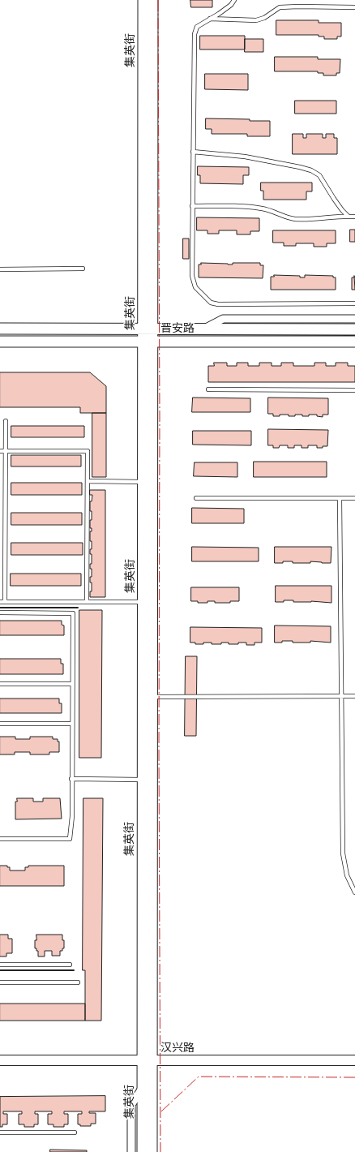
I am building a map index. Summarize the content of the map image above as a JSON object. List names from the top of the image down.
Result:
{
  "streets": {
    "main road": ["集英街", "晋安路"],
    "street": ["汉兴路"]
  },
  "crossings": [
    ["集英街", "晋安路"],
    ["集英街", "汉兴路"]
  ]
}
